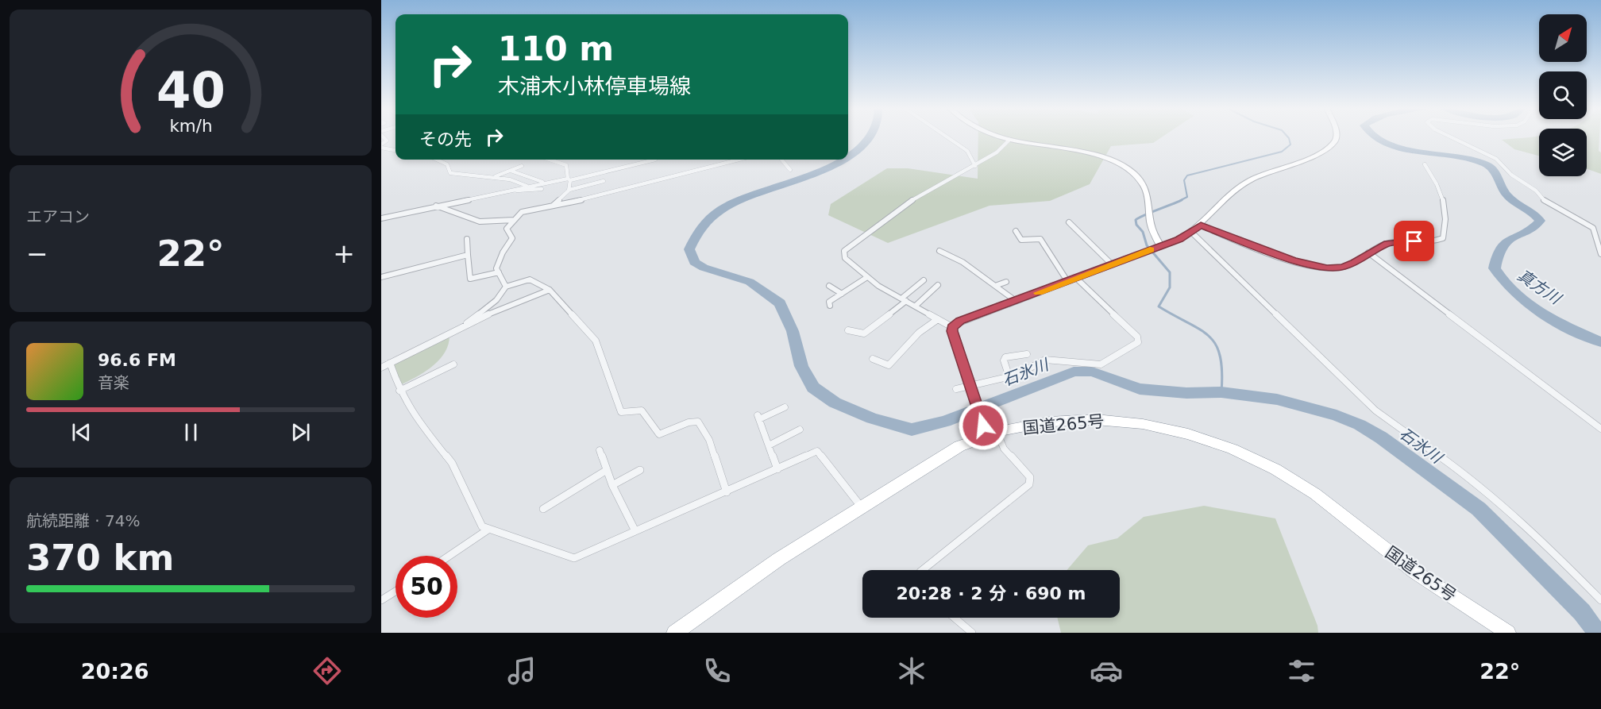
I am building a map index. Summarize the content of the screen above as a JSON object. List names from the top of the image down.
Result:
{
  "streets": {
    "highway": ["国道265号"]
  },
  "water": ["真方川", "石氷川"],
  "north": "top right",
  "page": {
    "turn": ["110 m", "木浦木小林停車場線"],
    "then": "その先",
    "tile": [
      "エアコン",
      ["航続距離 · 74%", "370 km"]
    ],
    "heat": ["−", "22°", "+"],
    "song": ["96.6 FM", "音楽"],
    "limit": "50",
    "trip": "20:28 · 2 分 · 690 m",
    "tabs": ["20:26", "22°"],
    "gauge": ["40", "km/h"]
  }
}
